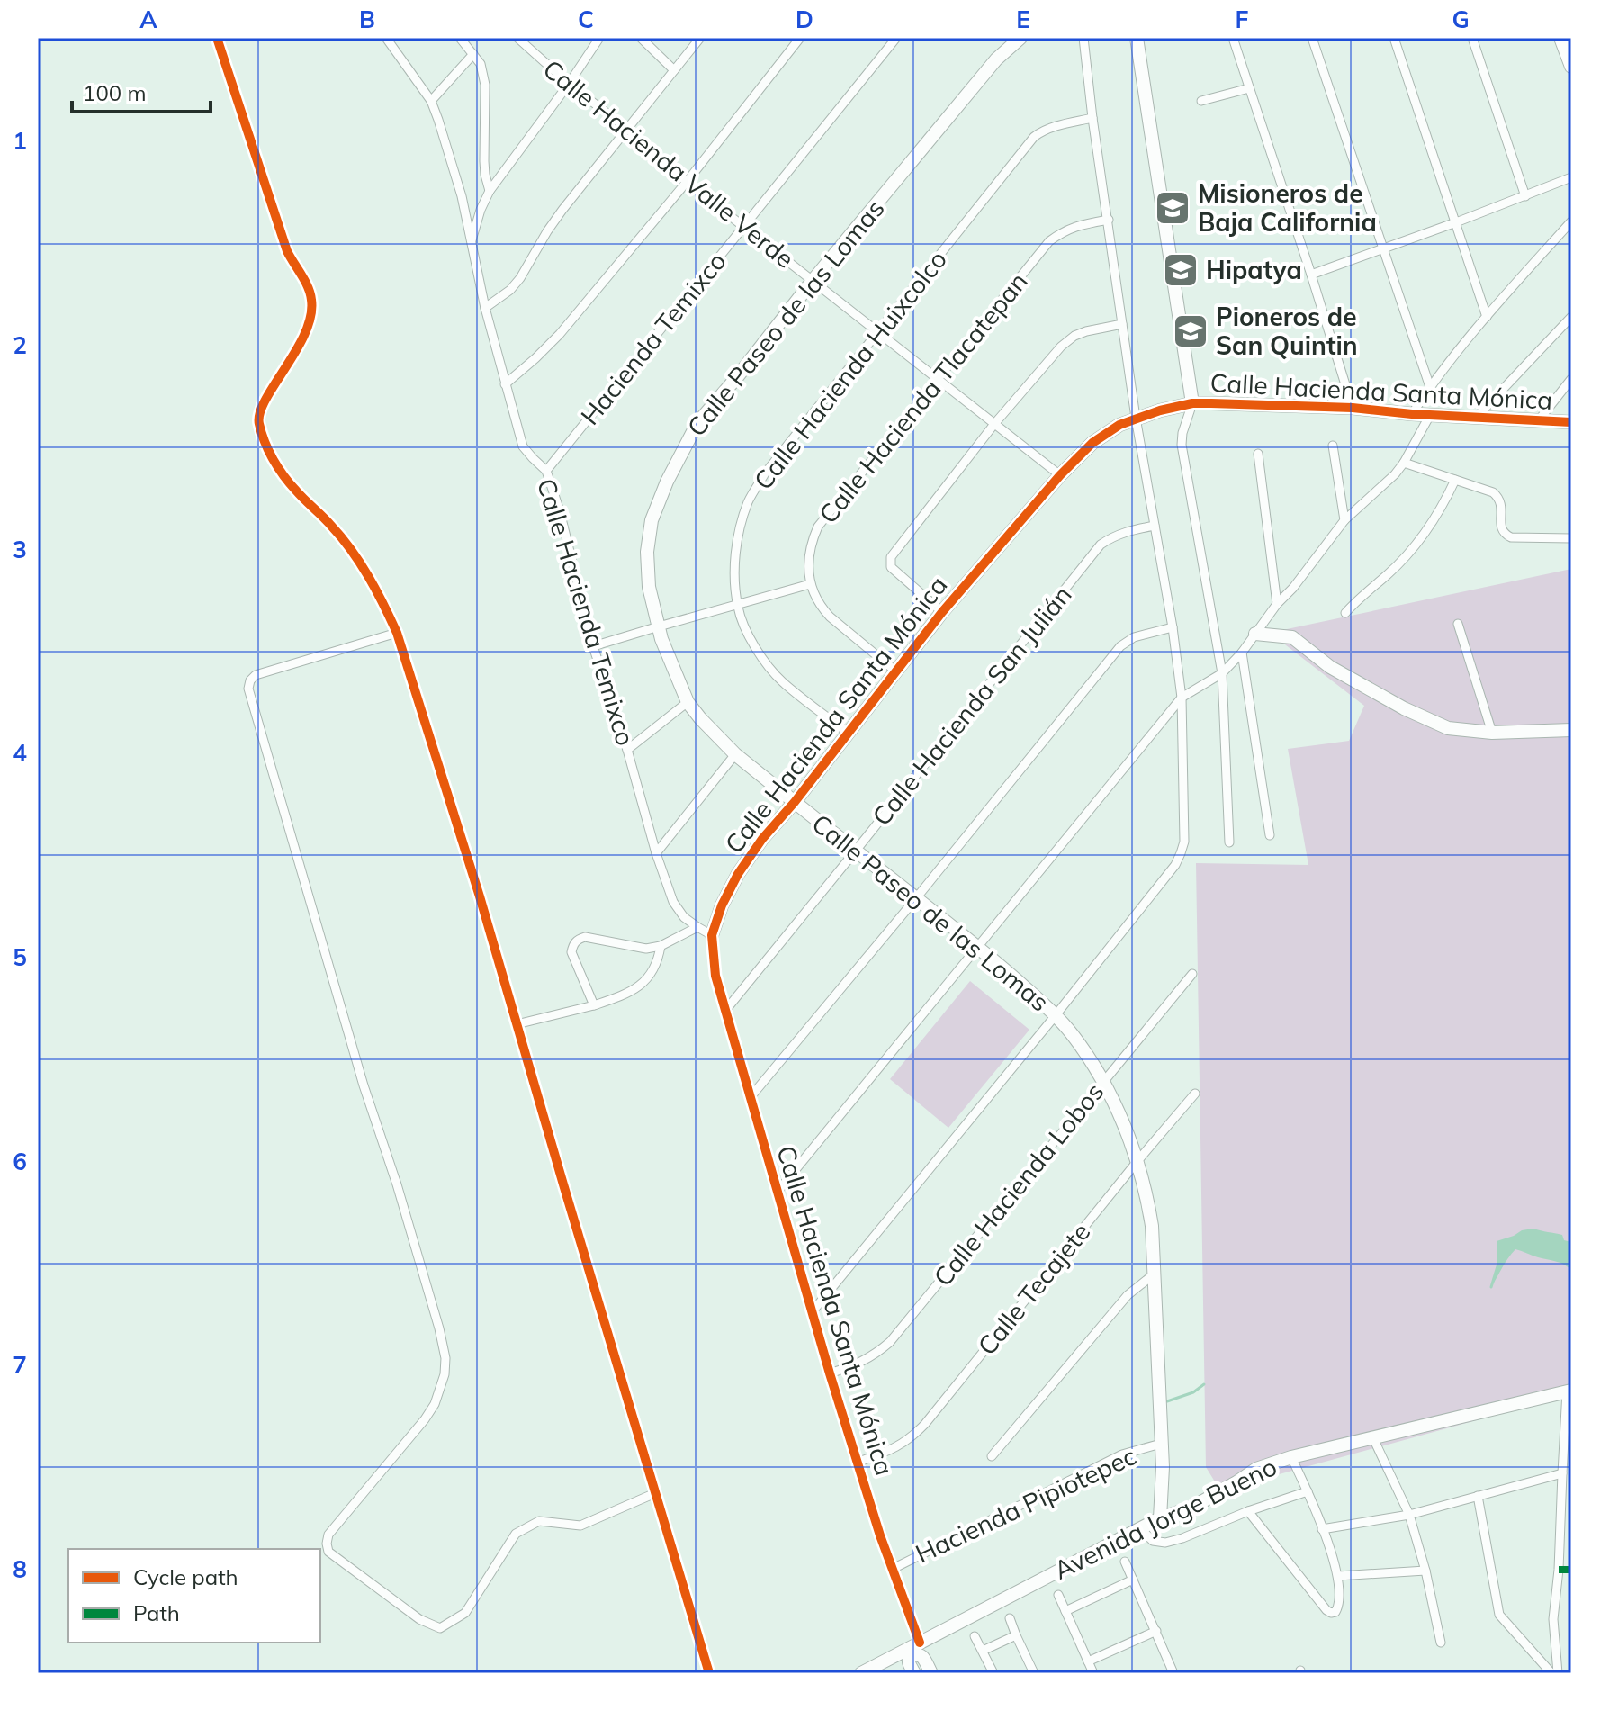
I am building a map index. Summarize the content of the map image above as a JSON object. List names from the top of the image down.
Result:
{
  "streets": {
    "street": [
      "Calle Hacienda Valle Verde",
      "Calle Paseo de las Lomas",
      "Hacienda Temixco",
      "Calle Hacienda Huixcolco",
      "Calle Hacienda Santa Mónica",
      "Calle Hacienda Tlacatepan",
      "Calle Hacienda Temixco",
      "Calle Hacienda San Julián",
      "Calle Hacienda Lobos",
      "Calle Tecajete",
      "Hacienda Pipiotepec",
      "Avenida Jorge Bueno"
    ]
  },
  "crossings": [
    ["Calle Hacienda Valle Verde", "Calle Paseo de las Lomas"],
    ["Calle Hacienda Valle Verde", "Hacienda Temixco"],
    ["Calle Hacienda Valle Verde", "Calle Hacienda Huixcolco"],
    ["Calle Hacienda Valle Verde", "Calle Hacienda Santa Mónica"],
    ["Calle Hacienda Valle Verde", "Calle Hacienda Tlacatepan"],
    ["Calle Paseo de las Lomas", "Calle Hacienda Santa Mónica"],
    ["Calle Paseo de las Lomas", "Calle Hacienda San Julián"],
    ["Calle Paseo de las Lomas", "Calle Hacienda Lobos"],
    ["Calle Paseo de las Lomas", "Calle Tecajete"],
    ["Calle Paseo de las Lomas", "Hacienda Pipiotepec"],
    ["Calle Paseo de las Lomas", "Avenida Jorge Bueno"],
    ["Hacienda Temixco", "Calle Hacienda Temixco"],
    ["Calle Hacienda Huixcolco", "Calle Hacienda Santa Mónica"],
    ["Calle Hacienda Santa Mónica", "Calle Hacienda Temixco"],
    ["Calle Hacienda Santa Mónica", "Calle Hacienda San Julián"],
    ["Calle Hacienda Santa Mónica", "Calle Hacienda Lobos"],
    ["Calle Hacienda Santa Mónica", "Calle Tecajete"],
    ["Calle Hacienda Santa Mónica", "Hacienda Pipiotepec"],
    ["Calle Hacienda Santa Mónica", "Avenida Jorge Bueno"]
  ],
  "places": {
    "school or university": ["Misioneros de Baja California", "Hipatya", "Pioneros de San Quintin"]
  },
  "legend": ["Cycle path", "Path"],
  "scale_bar": "100 m",
  "grid": {
    "columns": [
      "A",
      "B",
      "C",
      "D",
      "E",
      "F",
      "G"
    ],
    "rows": [
      "1",
      "2",
      "3",
      "4",
      "5",
      "6",
      "7",
      "8"
    ]
  }
}
